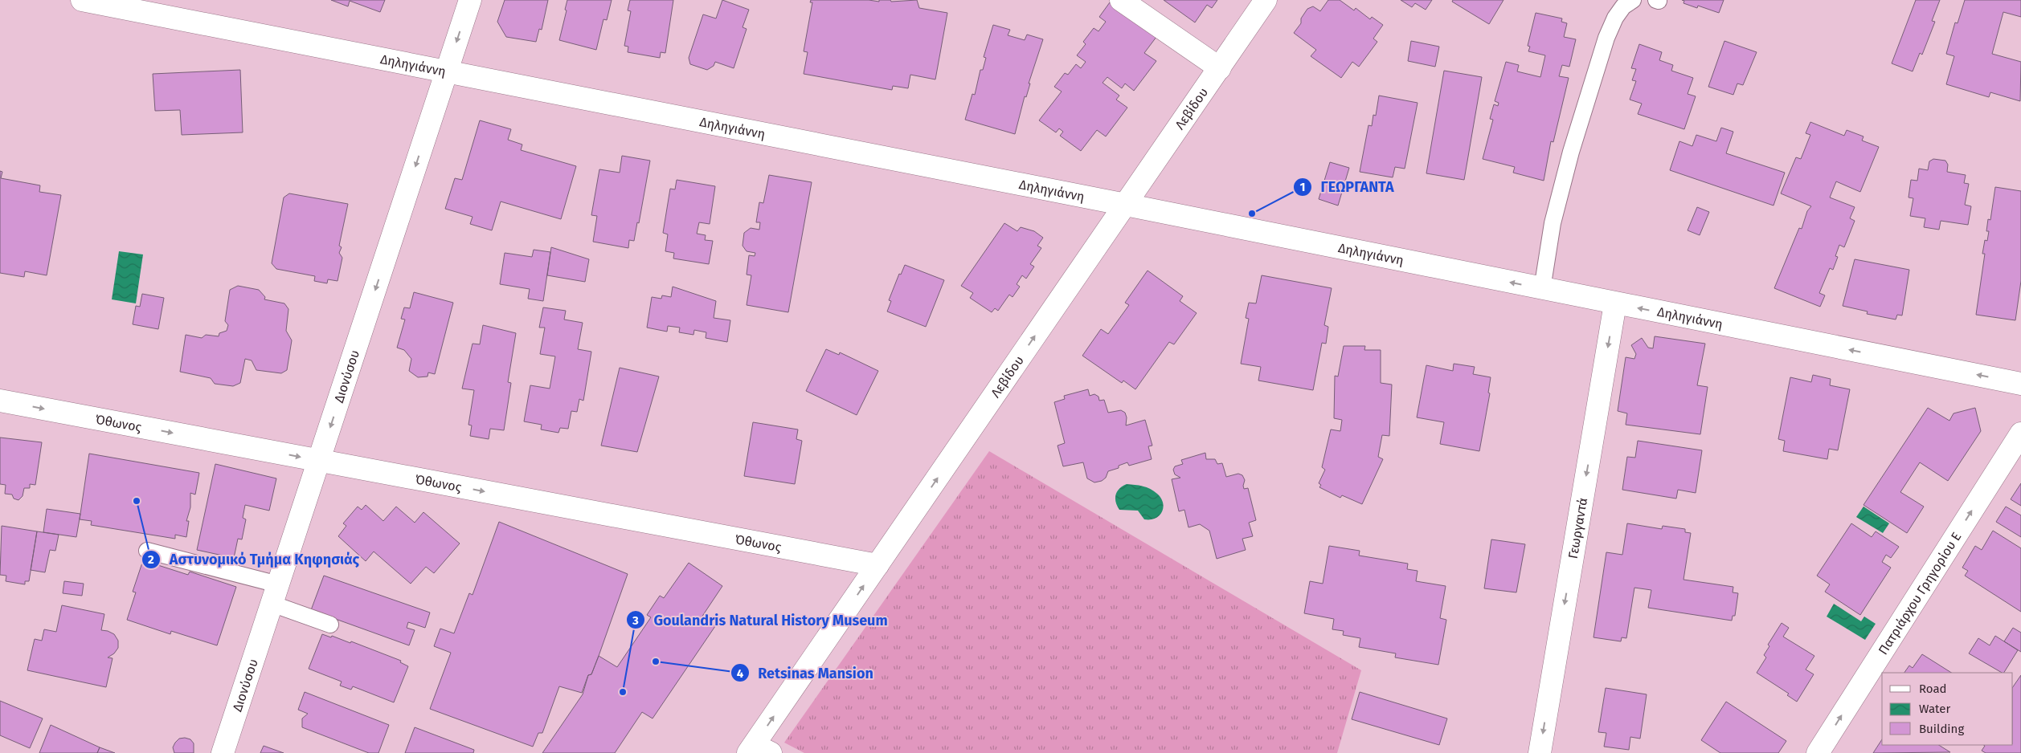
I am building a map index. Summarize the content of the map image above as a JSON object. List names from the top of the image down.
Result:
{
  "streets": {
    "street": [
      "Δηληγιάννη",
      "Λεβίδου",
      "Διονύσου",
      "Όθωνος",
      "Γεωργαντά",
      "Πατριάρχου Γρηγορίου Ε"
    ]
  },
  "crossings": [
    ["Δηληγιάννη", "Λεβίδου"],
    ["Δηληγιάννη", "Διονύσου"],
    ["Δηληγιάννη", "Γεωργαντά"],
    ["Λεβίδου", "Όθωνος"],
    ["Διονύσου", "Όθωνος"]
  ],
  "one_way": [
    "Δηληγιάννη",
    "Λεβίδου",
    "Διονύσου",
    "Όθωνος",
    "Γεωργαντά",
    "Πατριάρχου Γρηγορίου Ε"
  ],
  "places": [
    "ΓΕΩΡΓΑΝΤΑ",
    "Αστυνομικό Τμήμα Κηφησιάς",
    "Retsinas Mansion",
    "Goulandris Natural History Museum"
  ],
  "legend": ["Road", "Water", "Building"]
}
